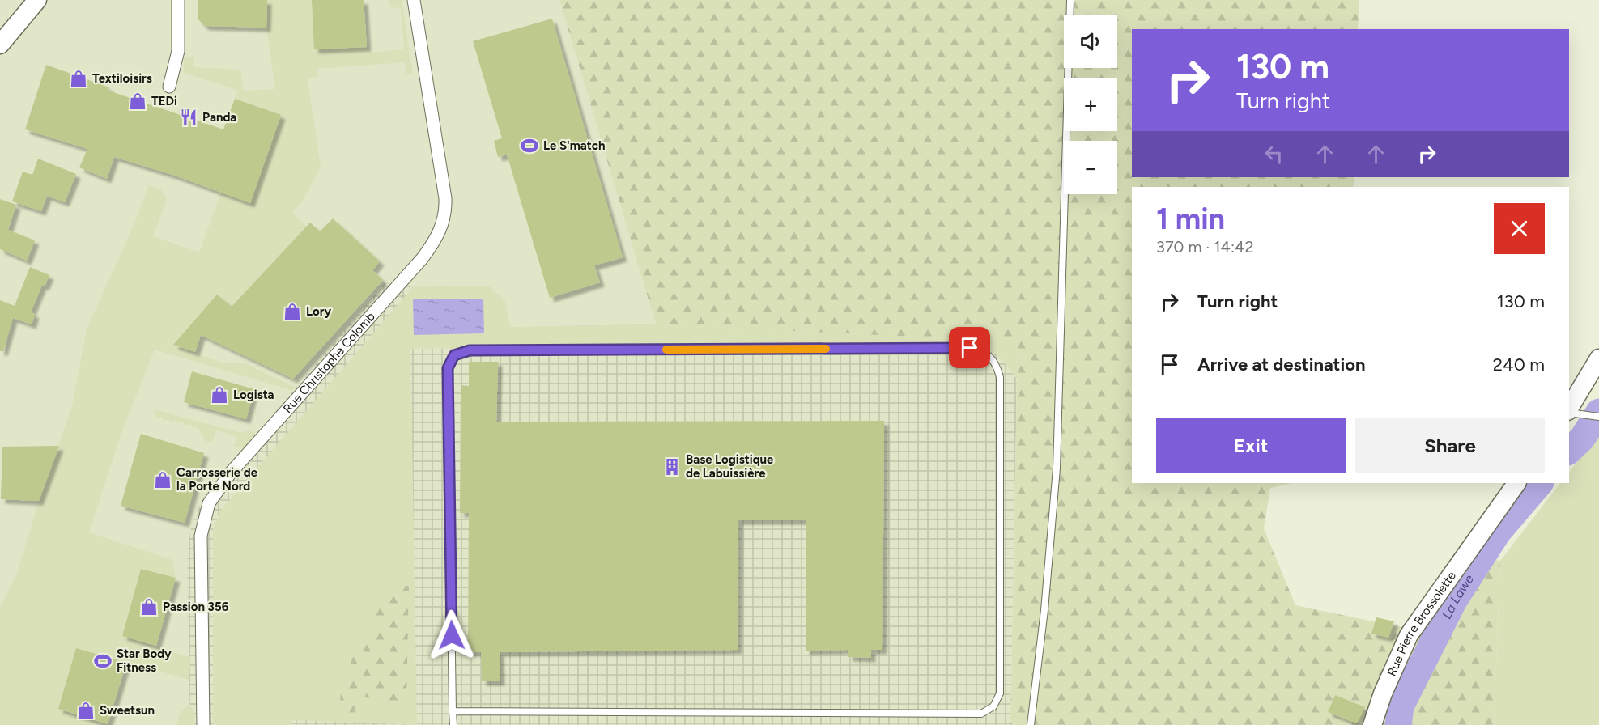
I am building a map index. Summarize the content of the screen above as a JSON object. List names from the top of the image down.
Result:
{
  "streets": {
    "street": ["Rue Christophe Colomb", "Rue Pierre Brossolette"]
  },
  "water": ["La Lawe"],
  "places": {
    "shop": [
      "Textiloisirs",
      "TEDi",
      "Lory",
      "Logista",
      "Carrosserie de la Porte Nord",
      "Passion 356",
      "Sweetsun"
    ],
    "restaurant": ["Panda"],
    "sports": ["Le S'match", "Star Body Fitness"],
    "building": ["Base Logistique de Labuissière"]
  },
  "page": {
    "map_buttons": ["+", "−"],
    "turn": ["130 m", "Turn right"],
    "heading": ["1 min", "370 m · 14:42"],
    "list": [
      {
        "name": "Turn right",
        "value": "130 m"
      },
      {
        "name": "Arrive at destination",
        "value": "240 m"
      }
    ],
    "buttons": ["Exit", "Share"]
  }
}
